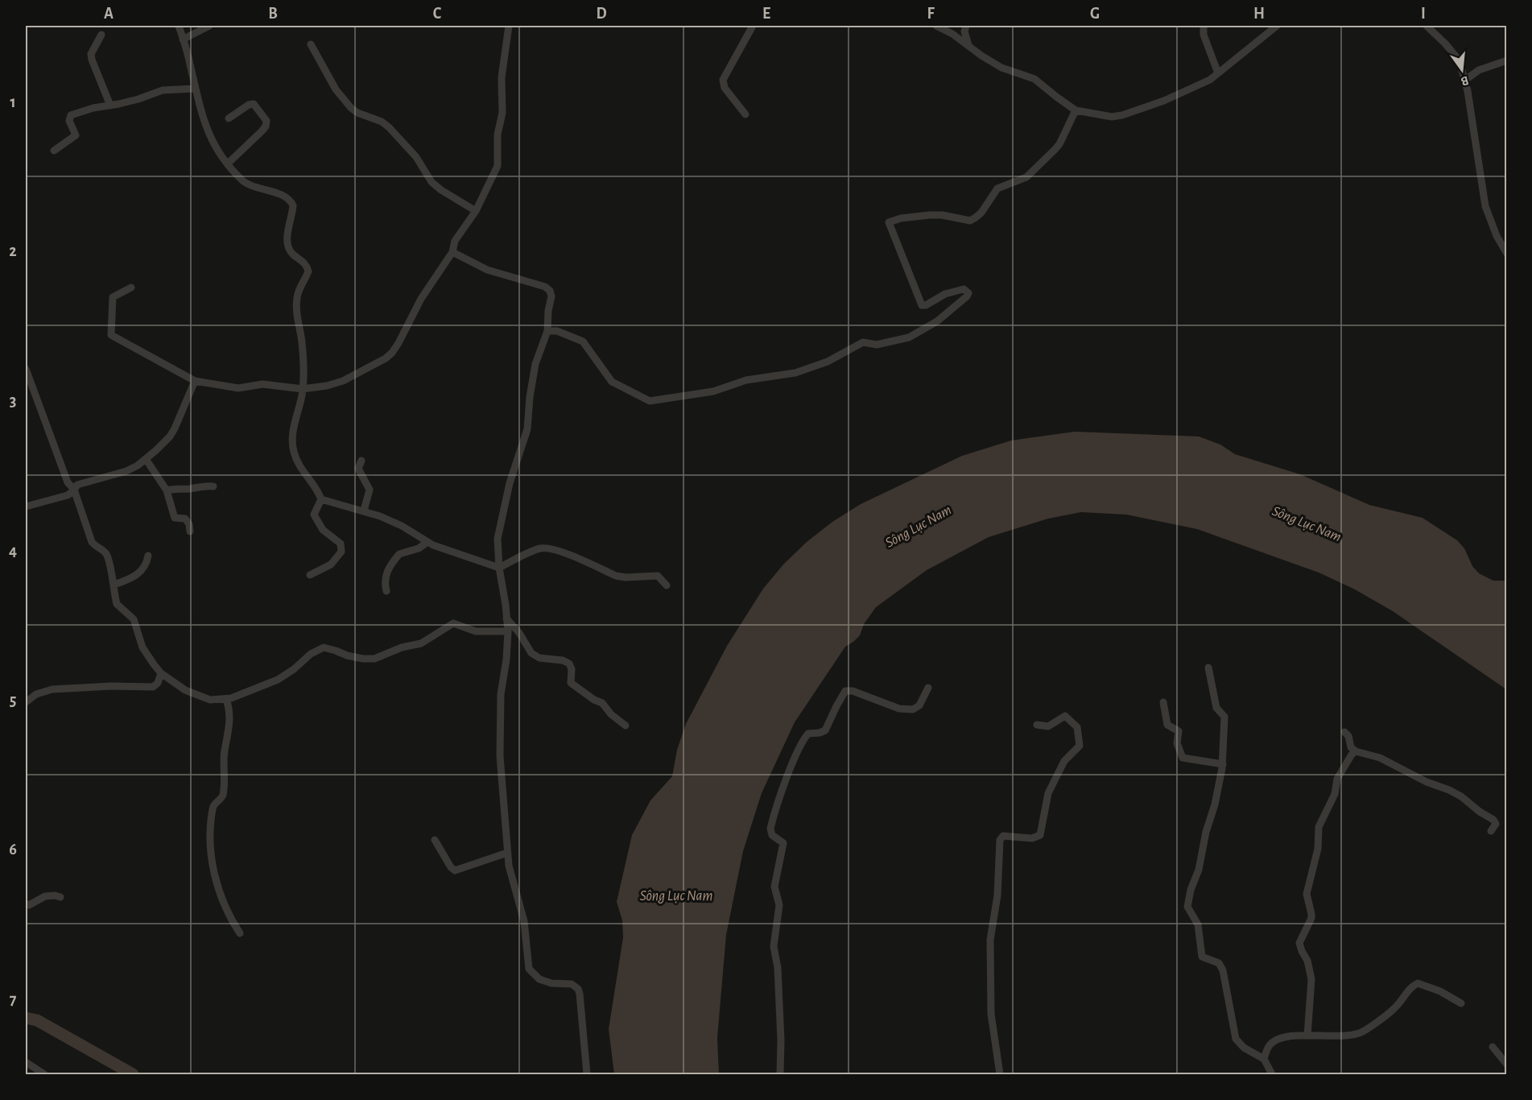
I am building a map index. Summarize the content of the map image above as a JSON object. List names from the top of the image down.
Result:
{
  "water": ["Sông Lục Nam"],
  "north": "bottom",
  "grid": {
    "columns": [
      "A",
      "B",
      "C",
      "D",
      "E",
      "F",
      "G",
      "H",
      "I"
    ],
    "rows": [
      "1",
      "2",
      "3",
      "4",
      "5",
      "6",
      "7"
    ]
  }
}
